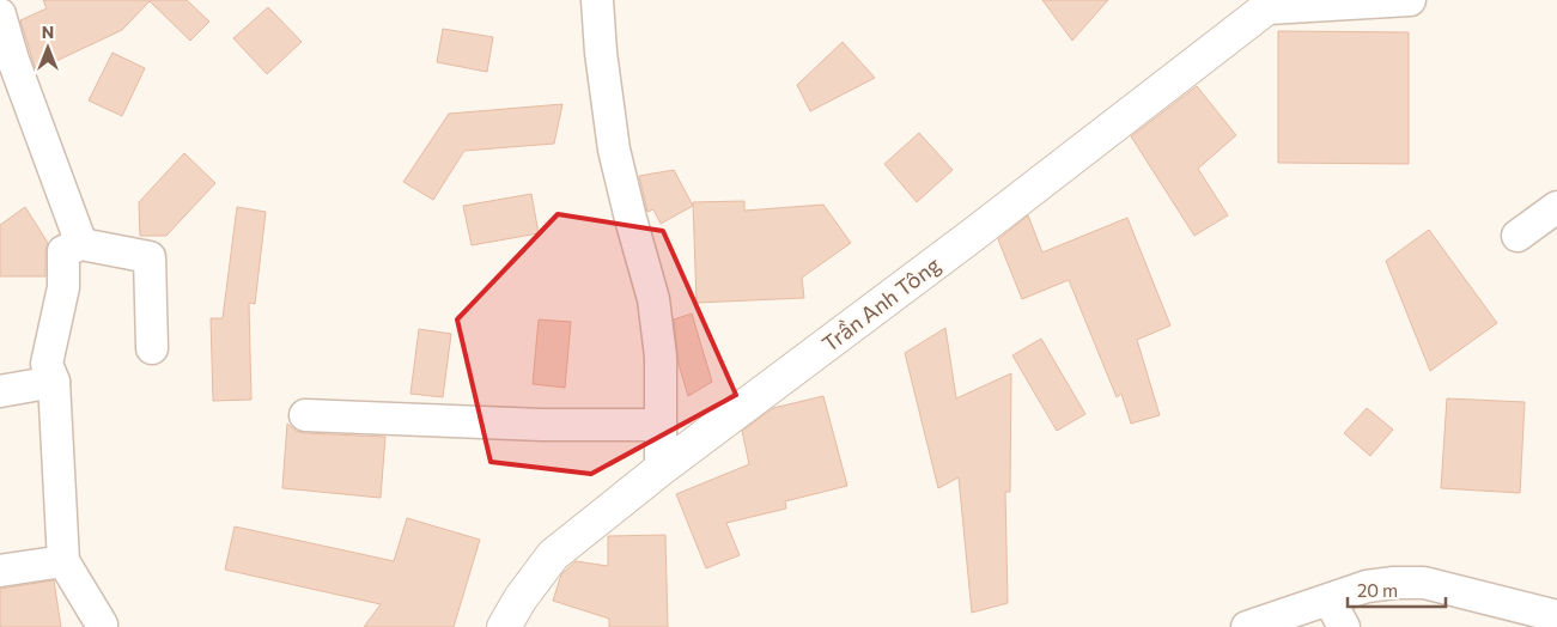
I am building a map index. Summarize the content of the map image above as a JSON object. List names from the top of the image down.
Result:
{
  "streets": {
    "street": ["Trần Anh Tông"]
  },
  "scale_bar": "20 m",
  "north": "top"
}
